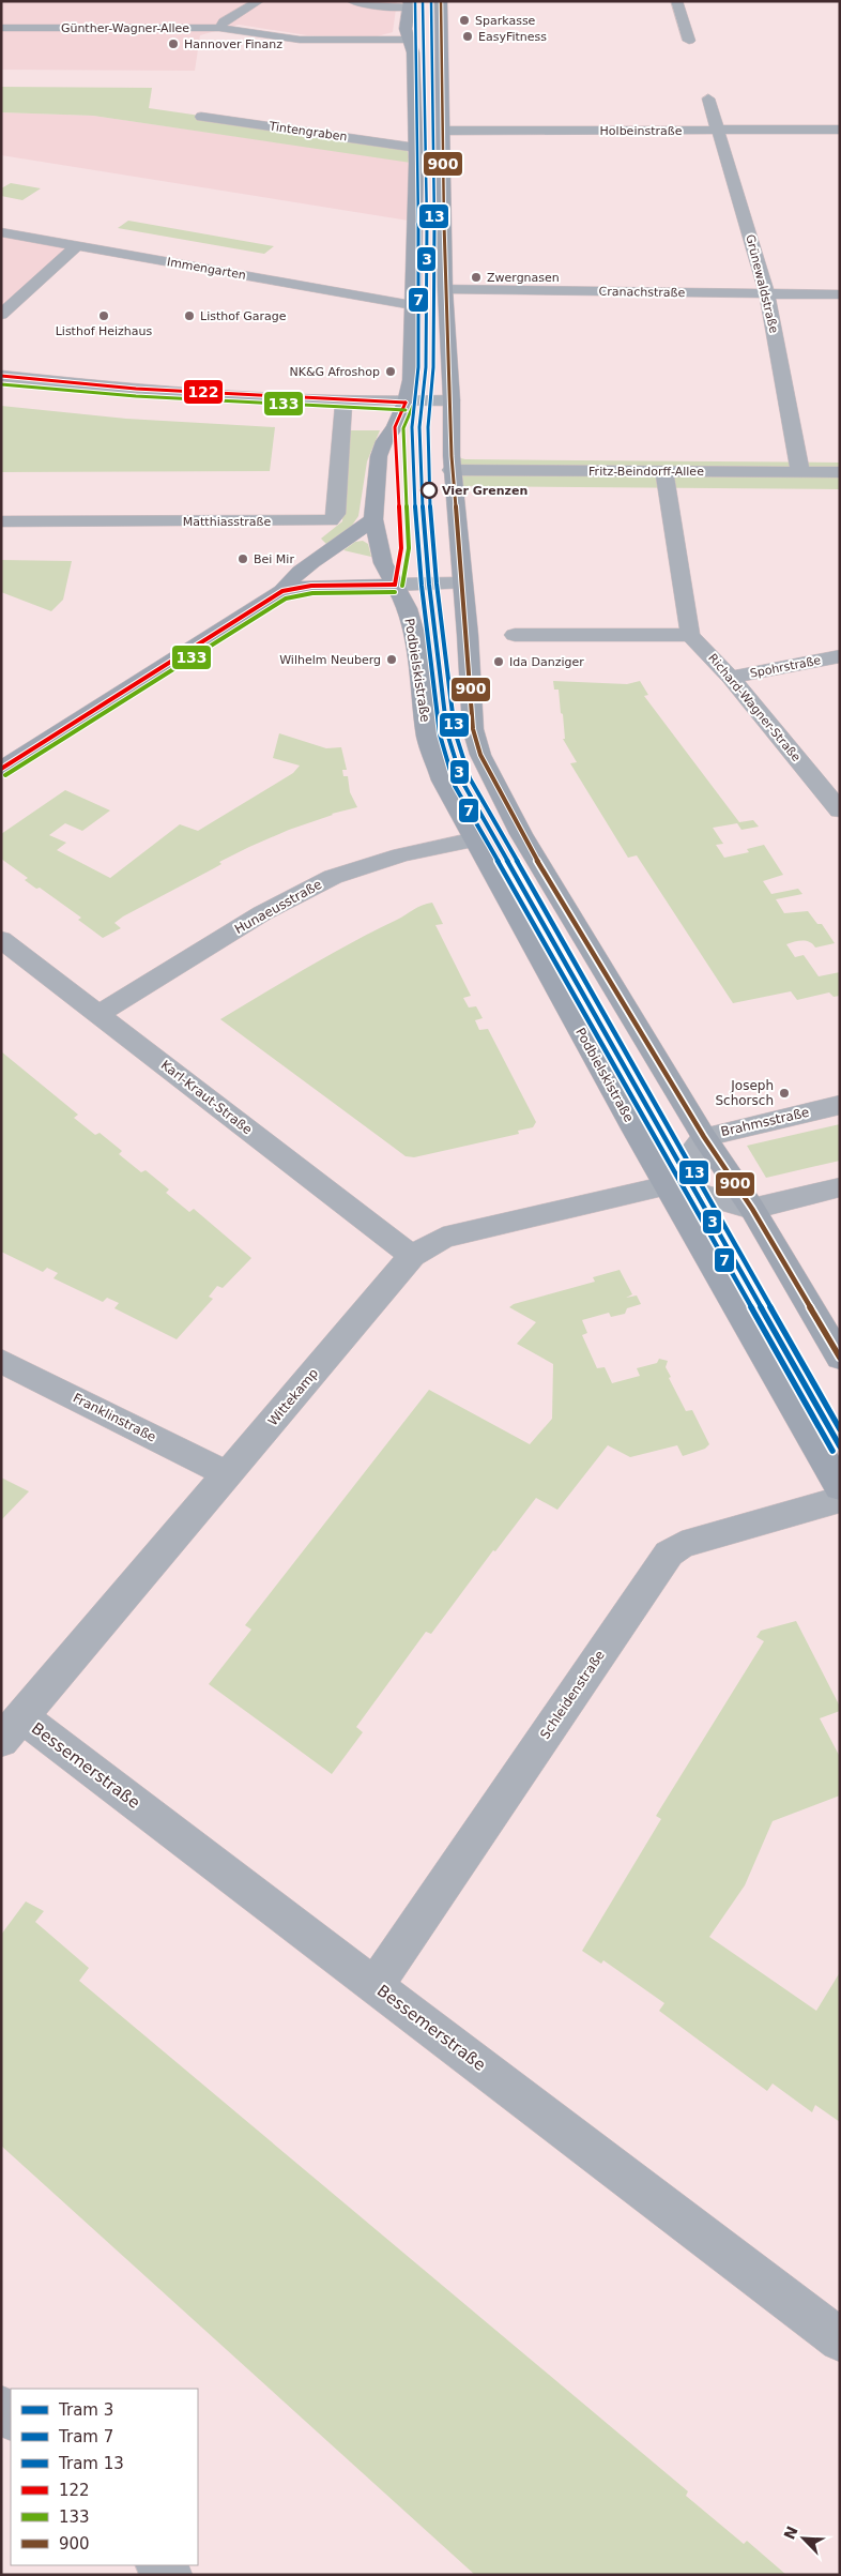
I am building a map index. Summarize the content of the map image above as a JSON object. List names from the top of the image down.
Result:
{
  "streets": {
    "main road": ["Podbielskistraße"],
    "street": [
      "Günther-Wagner-Allee",
      "Holbeinstraße",
      "Tintengraben",
      "Immengarten",
      "Grünewaldstraße",
      "Cranachstraße",
      "Fritz-Beindorff-Allee",
      "Matthiasstraße",
      "Spohrstraße",
      "Richard-Wagner-Straße",
      "Hunaeusstraße",
      "Karl-Kraut-Straße",
      "Brahmsstraße",
      "Wittekamp",
      "Franklinstraße",
      "Schleidenstraße",
      "Bessemerstraße"
    ]
  },
  "crossings": [
    ["Günther-Wagner-Allee", "Podbielskistraße"],
    ["Holbeinstraße", "Grünewaldstraße"],
    ["Holbeinstraße", "Podbielskistraße"],
    ["Tintengraben", "Podbielskistraße"],
    ["Immengarten", "Podbielskistraße"],
    ["Grünewaldstraße", "Cranachstraße"],
    ["Grünewaldstraße", "Fritz-Beindorff-Allee"],
    ["Cranachstraße", "Podbielskistraße"],
    ["Fritz-Beindorff-Allee", "Podbielskistraße"],
    ["Spohrstraße", "Richard-Wagner-Straße"],
    ["Podbielskistraße", "Hunaeusstraße"],
    ["Podbielskistraße", "Brahmsstraße"],
    ["Podbielskistraße", "Wittekamp"],
    ["Hunaeusstraße", "Karl-Kraut-Straße"],
    ["Karl-Kraut-Straße", "Wittekamp"],
    ["Brahmsstraße", "Wittekamp"],
    ["Wittekamp", "Franklinstraße"],
    ["Wittekamp", "Bessemerstraße"],
    ["Schleidenstraße", "Bessemerstraße"]
  ],
  "places": [
    "Sparkasse",
    "EasyFitness",
    "Hannover Finanz",
    "Zwergnasen",
    "Listhof Heizhaus",
    "Listhof Garage",
    "NK&G Afroshop",
    "Vier Grenzen",
    "Bei Mir",
    "Wilhelm Neuberg",
    "Ida Danziger",
    "Joseph Schorsch"
  ],
  "lines": [
    "tram line 3",
    "tram line 7",
    "tram line 13",
    "transit line 900",
    "transit line 122",
    "transit line 133"
  ],
  "legend": [
    "Tram 3",
    "Tram 7",
    "Tram 13",
    "122",
    "133",
    "900"
  ],
  "north": "top left"
}
